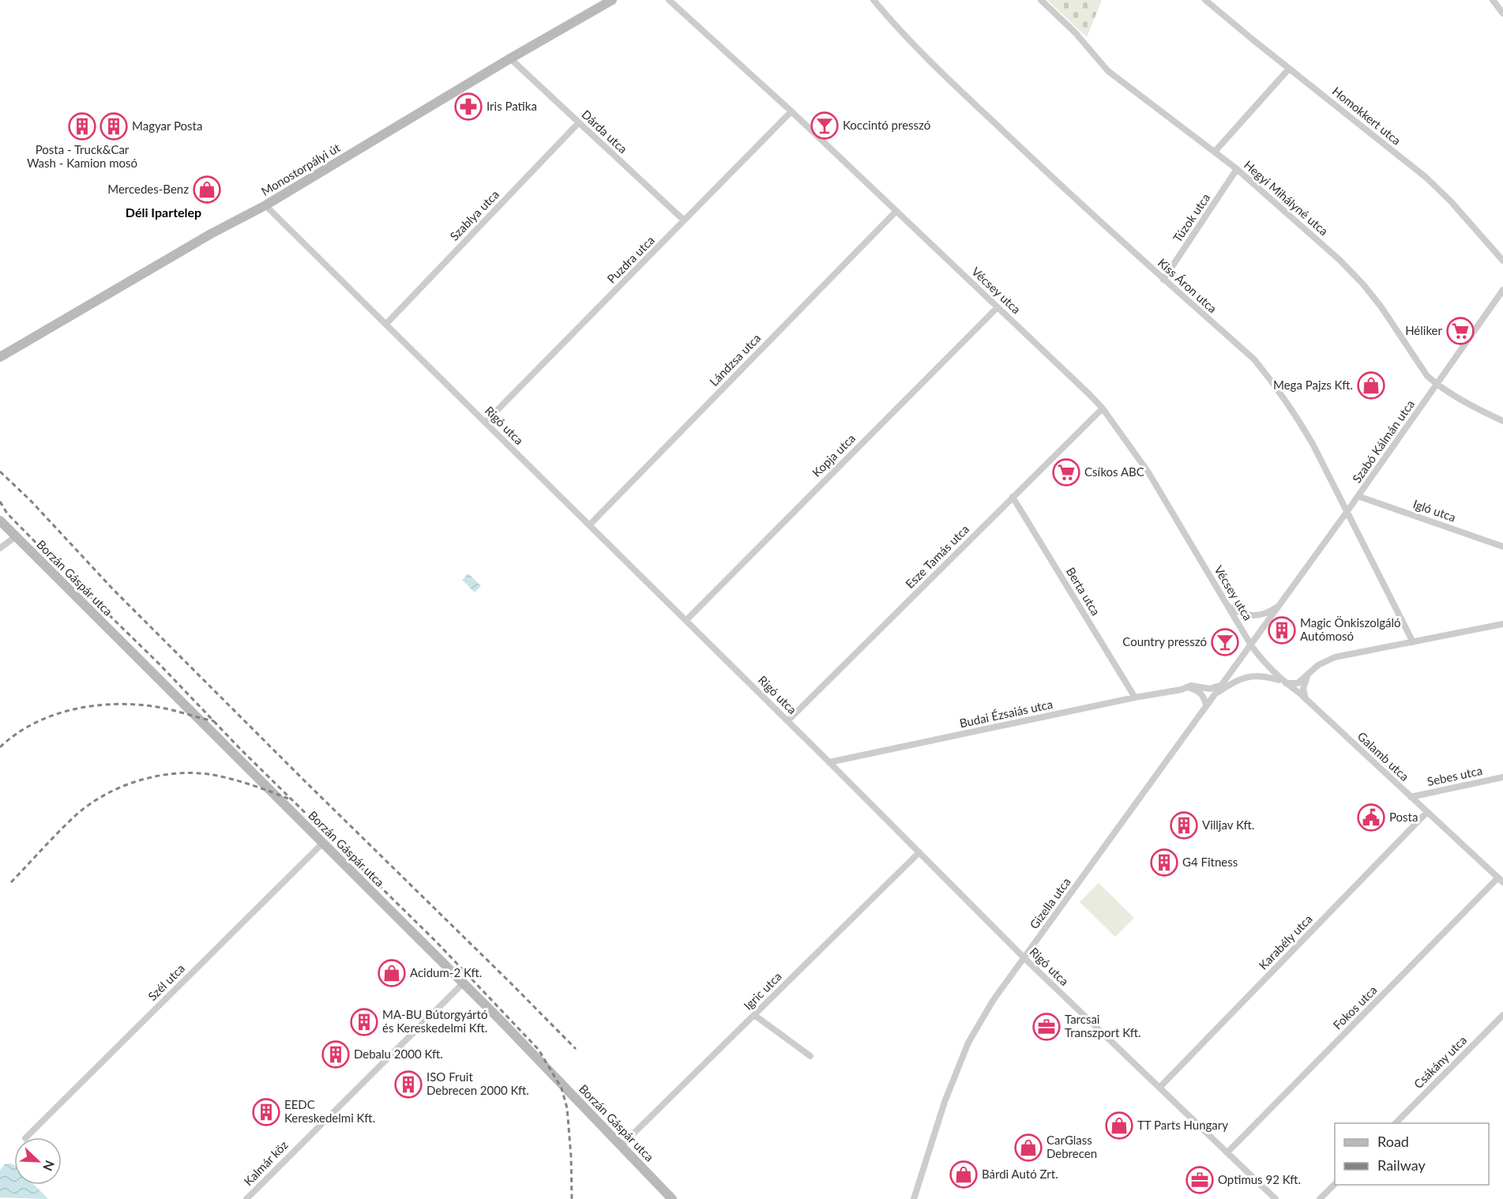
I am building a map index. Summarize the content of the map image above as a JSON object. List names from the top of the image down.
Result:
{
  "streets": {
    "street": [
      "Homokkert utca",
      "Dárda utca",
      "Monostorpályi út",
      "Hegyi Mihályné utca",
      "Szablya utca",
      "Túzok utca",
      "Puzdra utca",
      "Kiss Áron utca",
      "Vécsey utca",
      "Lándzsa utca",
      "Rigó utca",
      "Szabó Kálmán utca",
      "Kopja utca",
      "Igló utca",
      "Esze Tamás utca",
      "Borzán Gáspár utca",
      "Berta utca",
      "Budai Ézsaiás utca",
      "Galamb utca",
      "Sebes utca",
      "Gizella utca",
      "Karabély utca",
      "Szél utca",
      "Igric utca",
      "Fokos utca",
      "Csákány utca",
      "Kalmár köz"
    ]
  },
  "crossings": [
    ["Dárda utca", "Monostorpályi út"],
    ["Dárda utca", "Szablya utca"],
    ["Dárda utca", "Puzdra utca"],
    ["Monostorpályi út", "Rigó utca"],
    ["Hegyi Mihályné utca", "Túzok utca"],
    ["Hegyi Mihályné utca", "Szabó Kálmán utca"],
    ["Szablya utca", "Rigó utca"],
    ["Túzok utca", "Kiss Áron utca"],
    ["Puzdra utca", "Vécsey utca"],
    ["Puzdra utca", "Rigó utca"],
    ["Kiss Áron utca", "Szabó Kálmán utca"],
    ["Vécsey utca", "Lándzsa utca"],
    ["Vécsey utca", "Szabó Kálmán utca"],
    ["Vécsey utca", "Kopja utca"],
    ["Vécsey utca", "Esze Tamás utca"],
    ["Vécsey utca", "Galamb utca"],
    ["Vécsey utca", "Gizella utca"],
    ["Lándzsa utca", "Rigó utca"],
    ["Rigó utca", "Kopja utca"],
    ["Rigó utca", "Esze Tamás utca"],
    ["Rigó utca", "Budai Ézsaiás utca"],
    ["Rigó utca", "Gizella utca"],
    ["Rigó utca", "Karabély utca"],
    ["Rigó utca", "Igric utca"],
    ["Rigó utca", "Fokos utca"],
    ["Szabó Kálmán utca", "Igló utca"],
    ["Szabó Kálmán utca", "Galamb utca"],
    ["Szabó Kálmán utca", "Gizella utca"],
    ["Esze Tamás utca", "Berta utca"],
    ["Borzán Gáspár utca", "Szél utca"],
    ["Borzán Gáspár utca", "Igric utca"],
    ["Borzán Gáspár utca", "Kalmár köz"],
    ["Berta utca", "Budai Ézsaiás utca"],
    ["Budai Ézsaiás utca", "Gizella utca"],
    ["Galamb utca", "Sebes utca"],
    ["Galamb utca", "Gizella utca"],
    ["Galamb utca", "Karabély utca"],
    ["Galamb utca", "Fokos utca"]
  ],
  "districts": ["Déli Ipartelep"],
  "places": {
    "pharmacy": ["Iris Patika"],
    "bar": ["Koccintó presszó", "Country presszó"],
    "building": [
      "Posta - Truck&Car Wash - Kamion mosó",
      "Magyar Posta",
      "Magic Önkiszolgáló Autómosó",
      "Villjav Kft.",
      "G4 Fitness",
      "MA-BU Bútorgyártó és Kereskedelmi Kft.",
      "Debalu 2000 Kft.",
      "ISO Fruit Debrecen 2000 Kft.",
      "EEDC Kereskedelmi Kft."
    ],
    "shop": [
      "Mercedes-Benz",
      "Mega Pajzs Kft.",
      "Acidum-2 Kft.",
      "TT Parts Hungary",
      "CarGlass Debrecen",
      "Bárdi Autó Zrt."
    ],
    "supermarket": ["Héliker", "Csíkos ABC"],
    "public building": ["Posta"],
    "office": ["Tarcsai Transzport Kft.", "Optimus 92 Kft."]
  },
  "legend": ["Road", "Railway"],
  "north": "bottom right"
}
